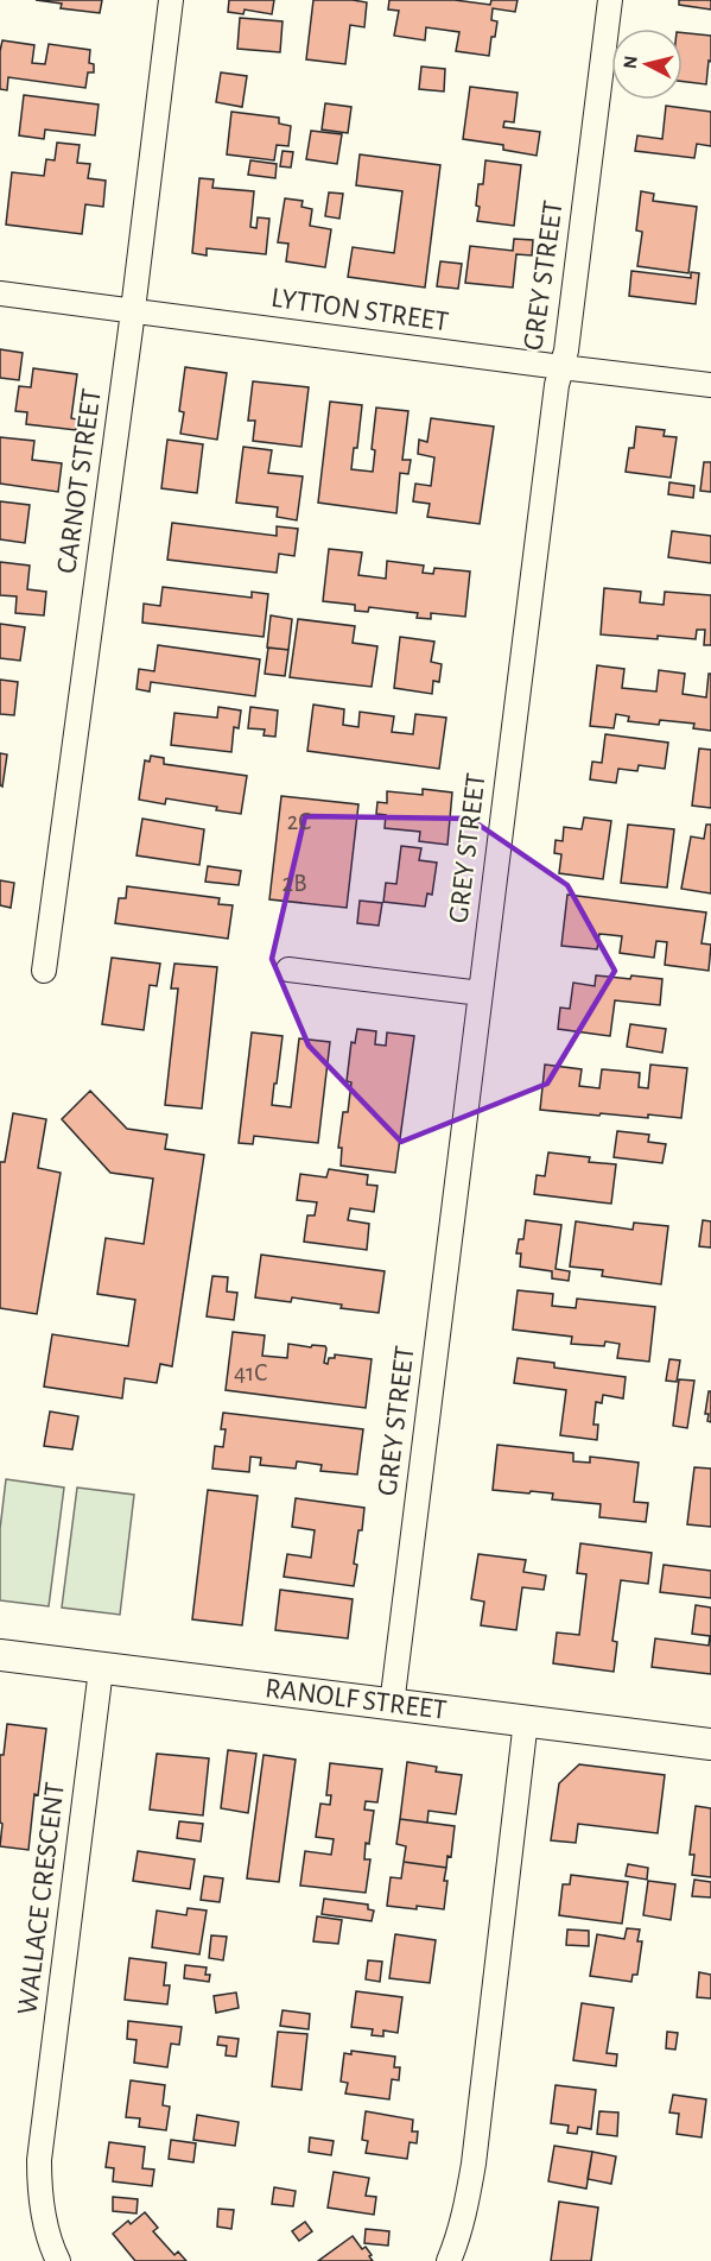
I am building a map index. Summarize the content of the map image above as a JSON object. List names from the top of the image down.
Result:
{
  "streets": {
    "street": [
      "GREY STREET",
      "LYTTON STREET",
      "CARNOT STREET",
      "RANOLF STREET",
      "WALLACE CRESCENT"
    ]
  },
  "crossings": [
    ["GREY STREET", "LYTTON STREET"],
    ["GREY STREET", "RANOLF STREET"],
    ["LYTTON STREET", "CARNOT STREET"],
    ["RANOLF STREET", "WALLACE CRESCENT"]
  ],
  "house_numbers": ["2C", "2B", "41C"],
  "north": "left"
}
